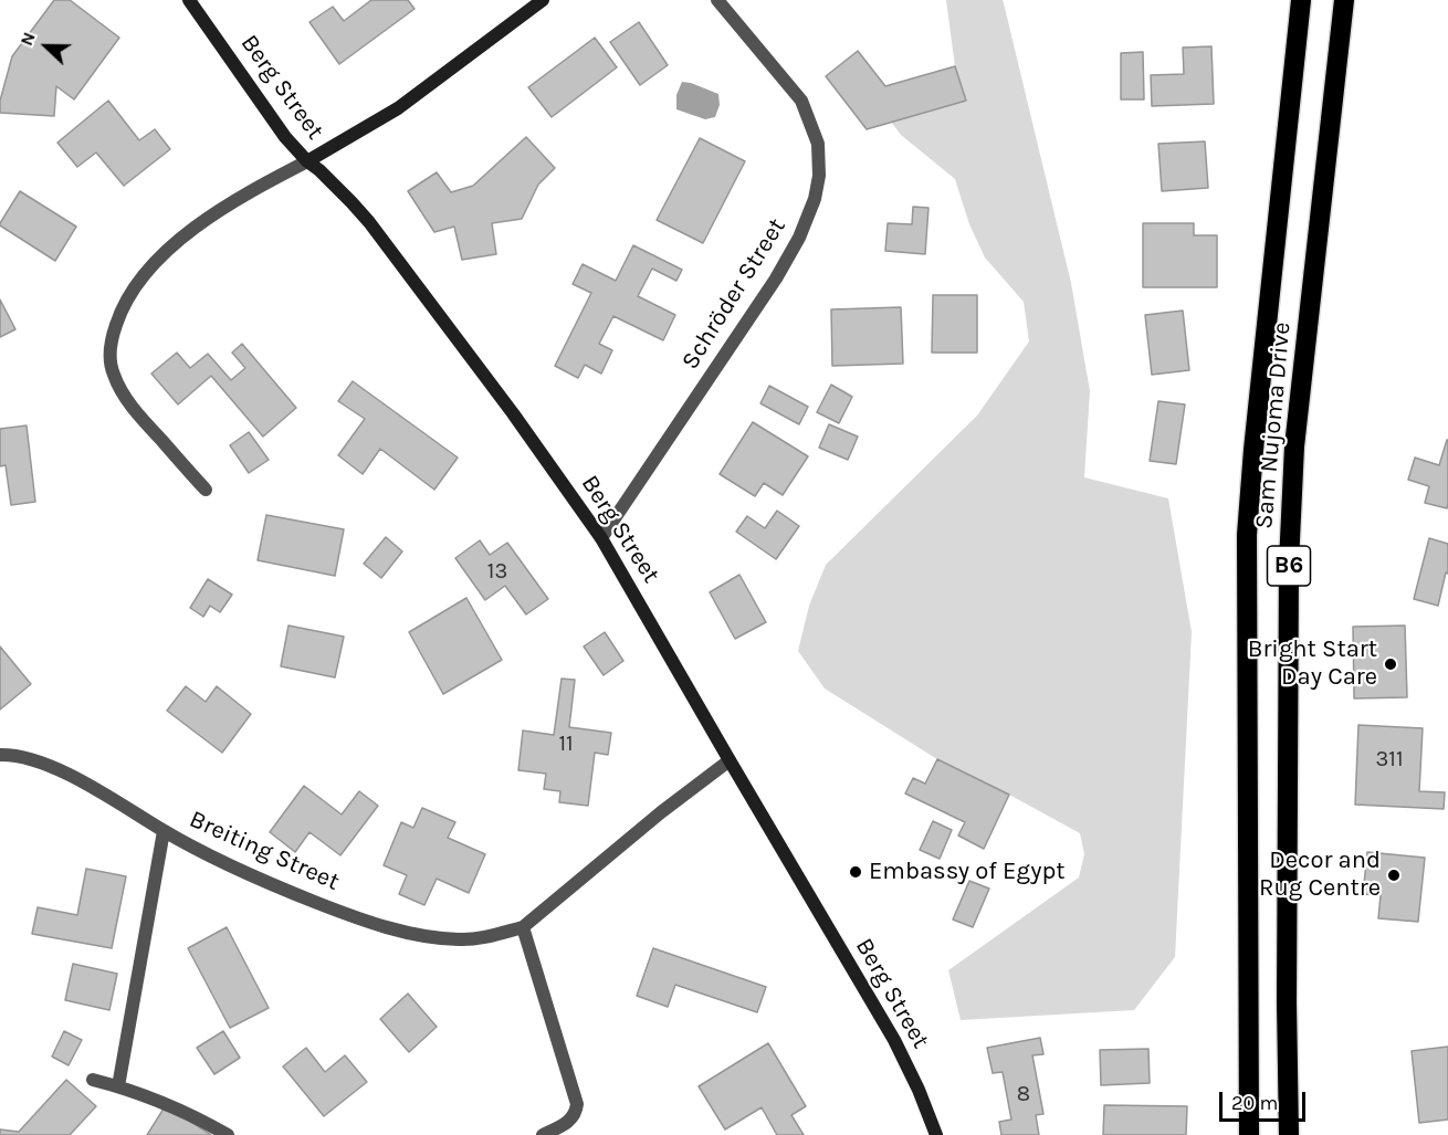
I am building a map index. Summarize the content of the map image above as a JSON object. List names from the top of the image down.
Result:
{
  "streets": {
    "highway": ["Sam Nujoma Drive", "B6"],
    "street": ["Berg Street", "Schröder Street", "Breiting Street"]
  },
  "crossings": [
    ["Berg Street", "Schröder Street"],
    ["Berg Street", "Breiting Street"]
  ],
  "places": ["Bright Start Day Care", "Embassy of Egypt", "Decor and Rug Centre"],
  "house_numbers": [
    "13",
    "11",
    "311",
    "8"
  ],
  "scale_bar": "20 m",
  "north": "left"
}
